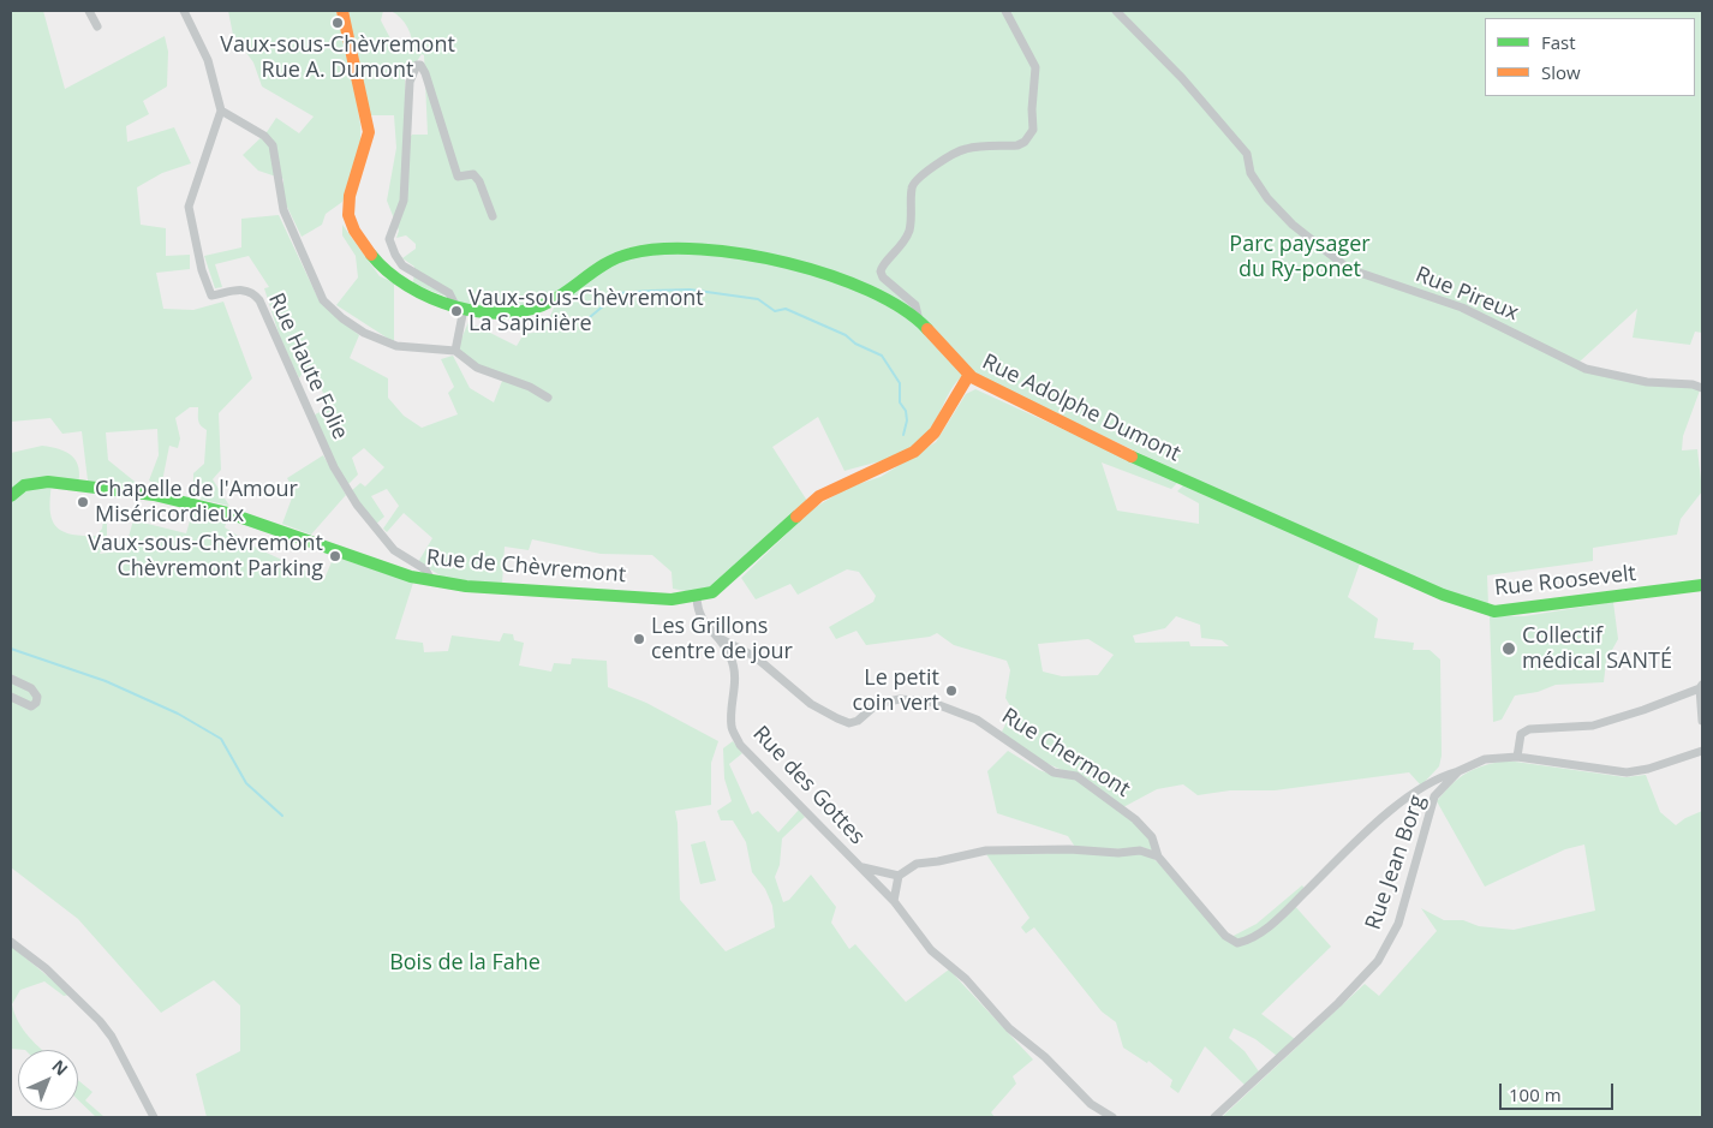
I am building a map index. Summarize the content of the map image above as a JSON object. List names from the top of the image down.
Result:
{
  "streets": {
    "main road": ["Rue Adolphe Dumont", "Rue de Chèvremont", "Rue Roosevelt"],
    "street": [
      "Rue Pireux",
      "Rue Haute Folie",
      "Rue Chermont",
      "Rue des Gottes",
      "Rue Jean Borg"
    ]
  },
  "crossings": [
    ["Rue Haute Folie", "Rue de Chèvremont"],
    ["Rue Adolphe Dumont", "Rue de Chèvremont"],
    ["Rue Adolphe Dumont", "Rue Roosevelt"],
    ["Rue de Chèvremont", "Rue des Gottes"],
    ["Rue Chermont", "Rue des Gottes"]
  ],
  "parks": ["Parc paysager du Ry-ponet", "Bois de la Fahe"],
  "places": [
    "Vaux-sous-Chèvremont Rue A. Dumont",
    "Vaux-sous-Chèvremont La Sapinière",
    "Chapelle de l'Amour Miséricordieux",
    "Vaux-sous-Chèvremont Chèvremont Parking",
    "Les Grillons centre de jour",
    "Collectif médical SANTÉ",
    "Le petit coin vert"
  ],
  "legend": ["Fast", "Slow"],
  "scale_bar": "100 m",
  "north": "top right"
}
